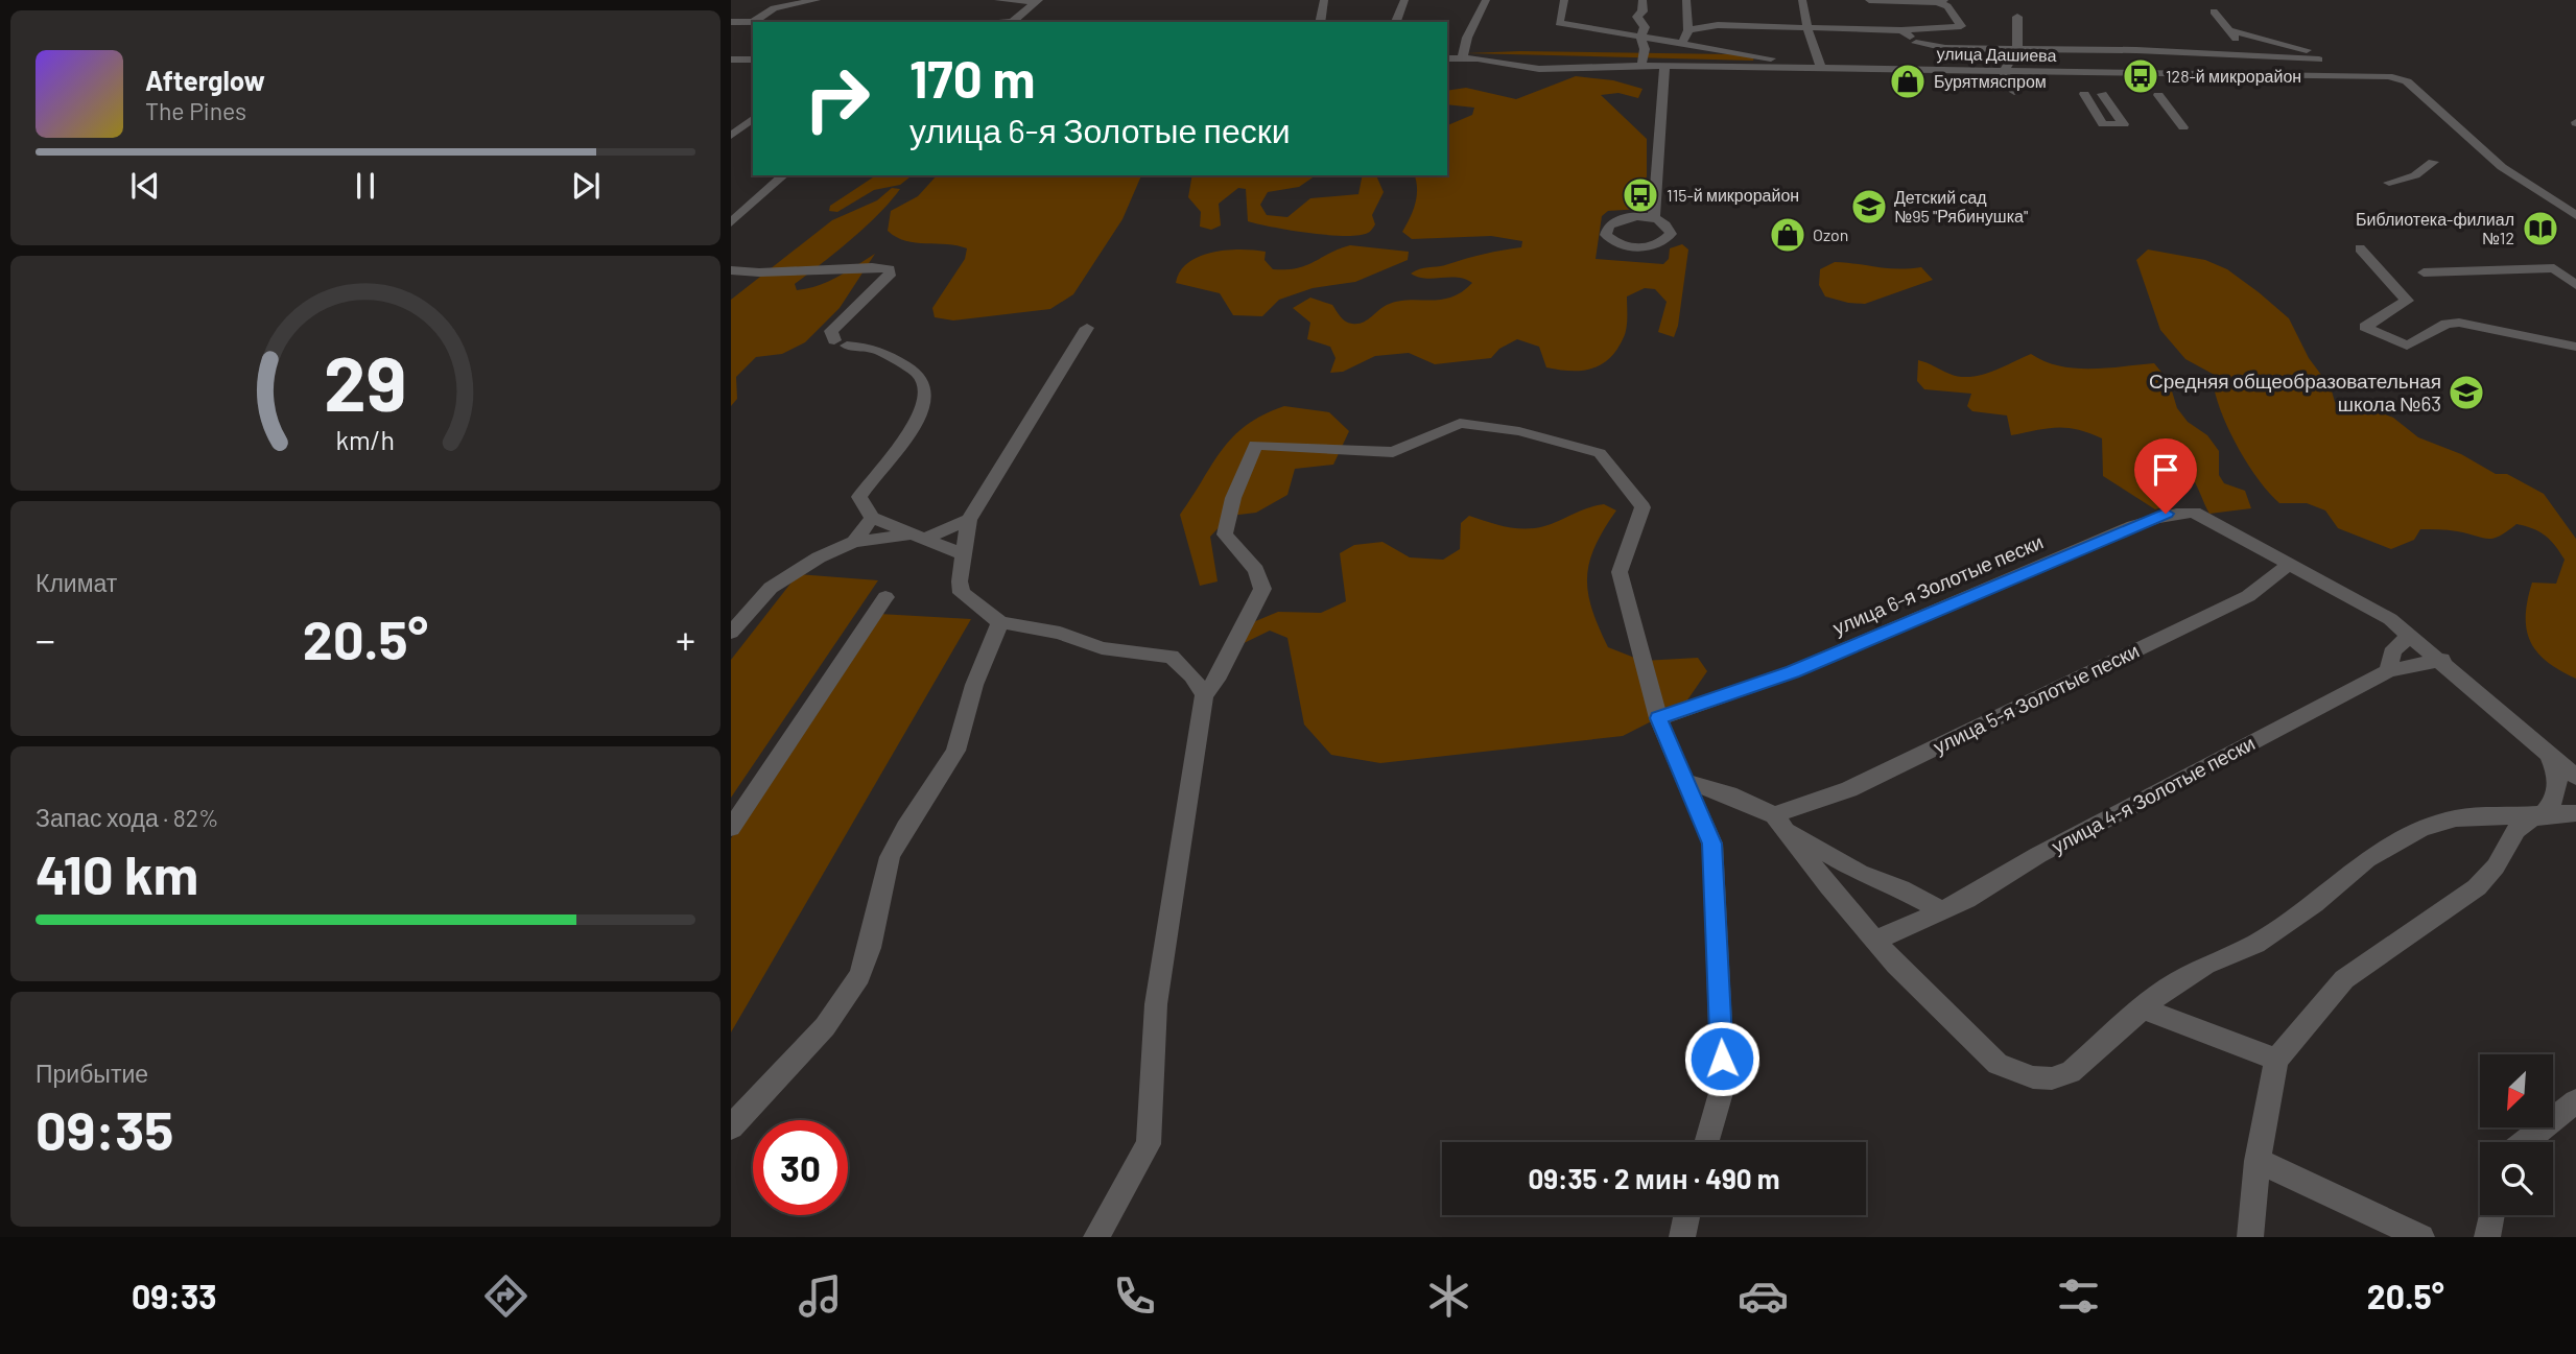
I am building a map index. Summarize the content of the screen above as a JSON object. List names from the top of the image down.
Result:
{
  "streets": {
    "street": [
      "улица Дашиева",
      "улица 6-я Золотые пески",
      "улица 5-я Золотые пески",
      "улица 4-я Золотые пески"
    ]
  },
  "crossings": [
    ["улица 6-я Золотые пески", "улица 5-я Золотые пески"]
  ],
  "places": {
    "bus stop": ["128-й микрорайон", "115-й микрорайон"],
    "shop": ["Бурятмяспром", "Ozon"],
    "school or university": ["Детский сад №95 \"Рябинушка\"", "Средняя общеобразовательная школа №63"],
    "library": ["Библиотека-филиал №12"]
  },
  "north": "bottom left",
  "page": {
    "turn": ["170 m", "улица 6-я Золотые пески"],
    "song": ["Afterglow", "The Pines"],
    "tile": [
      "Климат",
      ["Запас хода · 82%", "410 km"],
      ["Прибытие", "09:35"]
    ],
    "heat": ["−", "20.5°", "+"],
    "limit": "30",
    "trip": "09:35 · 2 мин · 490 m",
    "tabs": ["09:33", "20.5°"],
    "gauge": ["29", "km/h"]
  }
}
